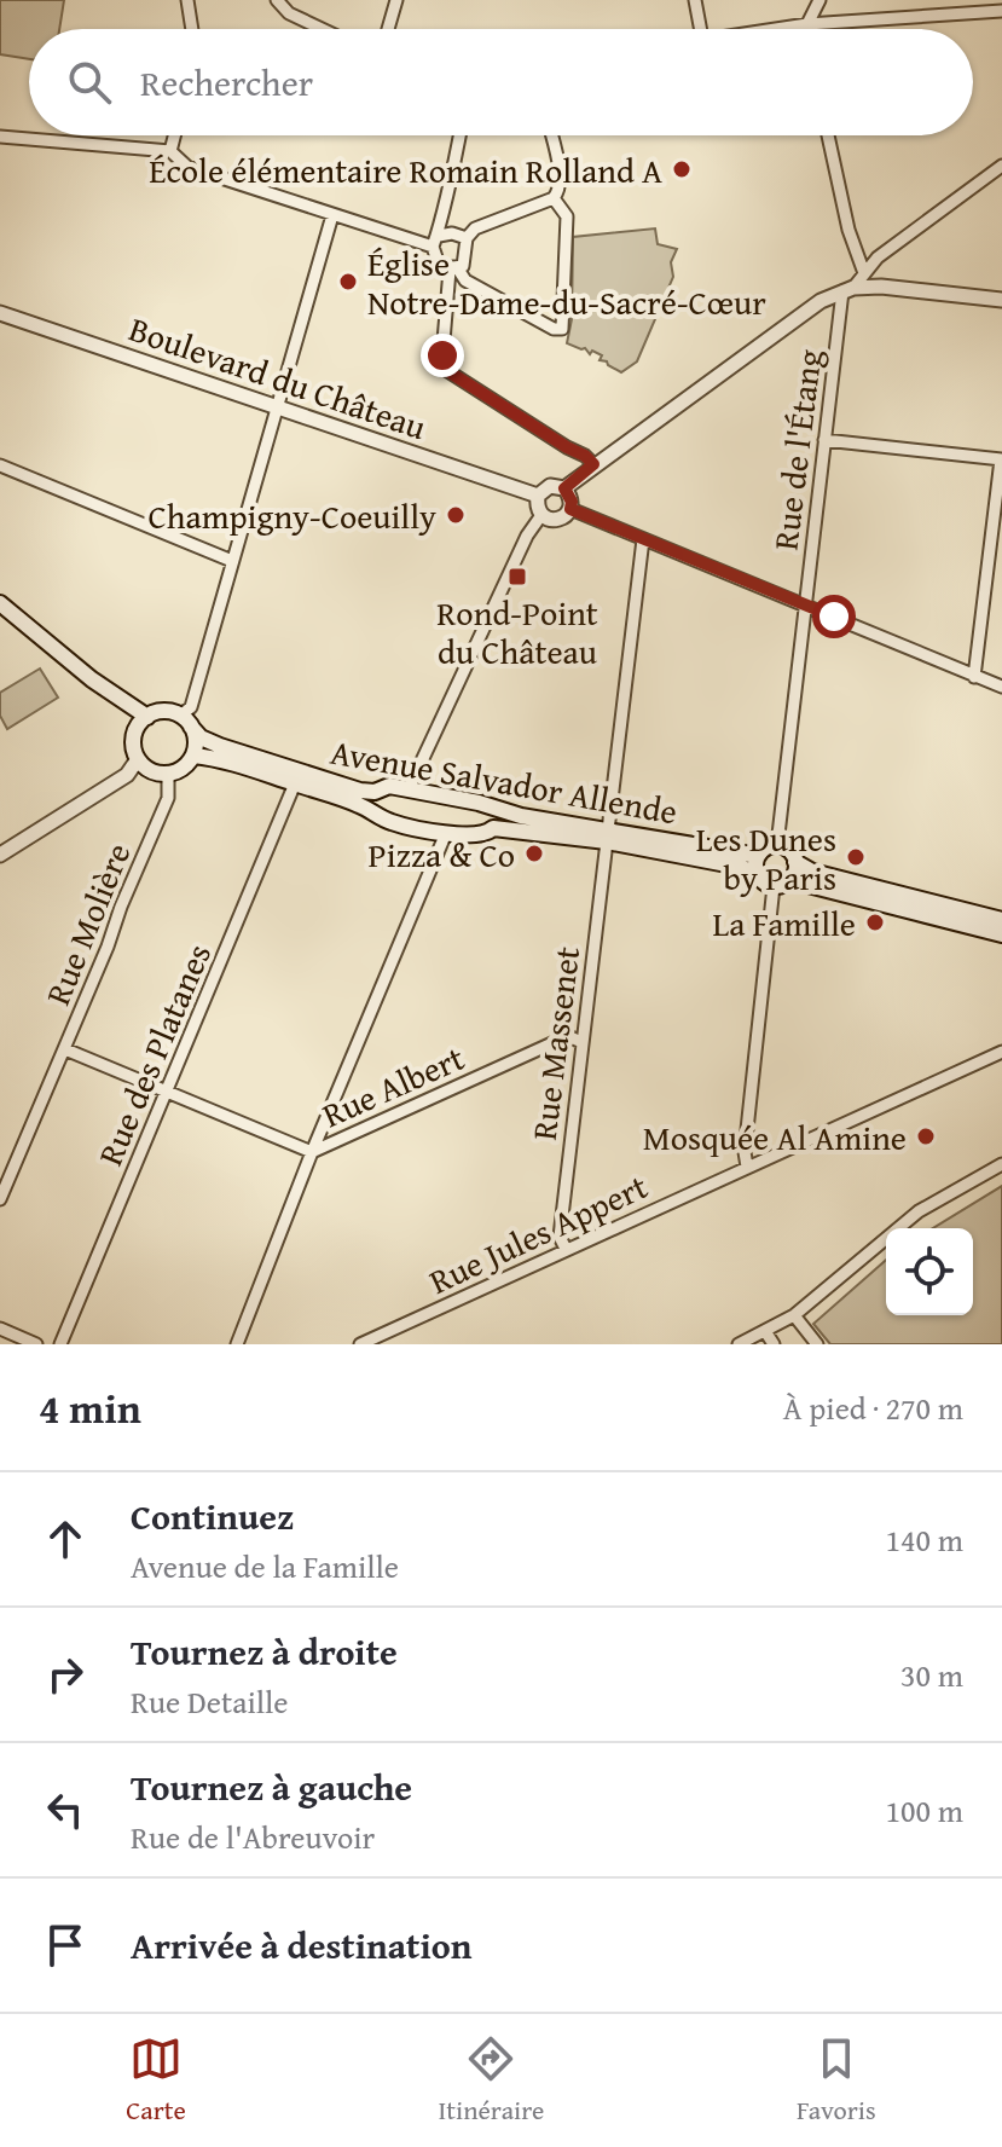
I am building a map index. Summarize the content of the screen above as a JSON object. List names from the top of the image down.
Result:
{
  "streets": {
    "main road": ["Avenue Salvador Allende"],
    "street": [
      "Boulevard du Château",
      "Rue de l'Étang",
      "Rue Molière",
      "Rue Massenet",
      "Rue des Platanes",
      "Rue Albert",
      "Rue Jules Appert"
    ]
  },
  "crossings": [
    ["Rue de l'Étang", "Avenue Salvador Allende"],
    ["Avenue Salvador Allende", "Rue Molière"],
    ["Avenue Salvador Allende", "Rue Massenet"],
    ["Avenue Salvador Allende", "Rue des Platanes"],
    ["Rue Molière", "Rue Albert"],
    ["Rue Massenet", "Rue Albert"],
    ["Rue Massenet", "Rue Jules Appert"],
    ["Rue des Platanes", "Rue Albert"]
  ],
  "places": {
    "other": [
      "École élémentaire Romain Rolland A",
      "Église Notre-Dame-du-Sacré-Cœur",
      "Champigny-Coeuilly",
      "Pizza & Co",
      "Les Dunes by Paris",
      "La Famille",
      "Mosquée Al Amine"
    ],
    "transit": ["Rond-Point du Château"]
  },
  "page": {
    "search": "Rechercher",
    "heading": ["4 min", "À pied · 270 m"],
    "list": [
      ["Continuez", "Avenue de la Famille", "140 m"],
      ["Tournez à droite", "Rue Detaille", "30 m"],
      ["Tournez à gauche", "Rue de l'Abreuvoir", "100 m"],
      "Arrivée à destination"
    ],
    "nav": ["Carte", "Itinéraire", "Favoris"]
  }
}
